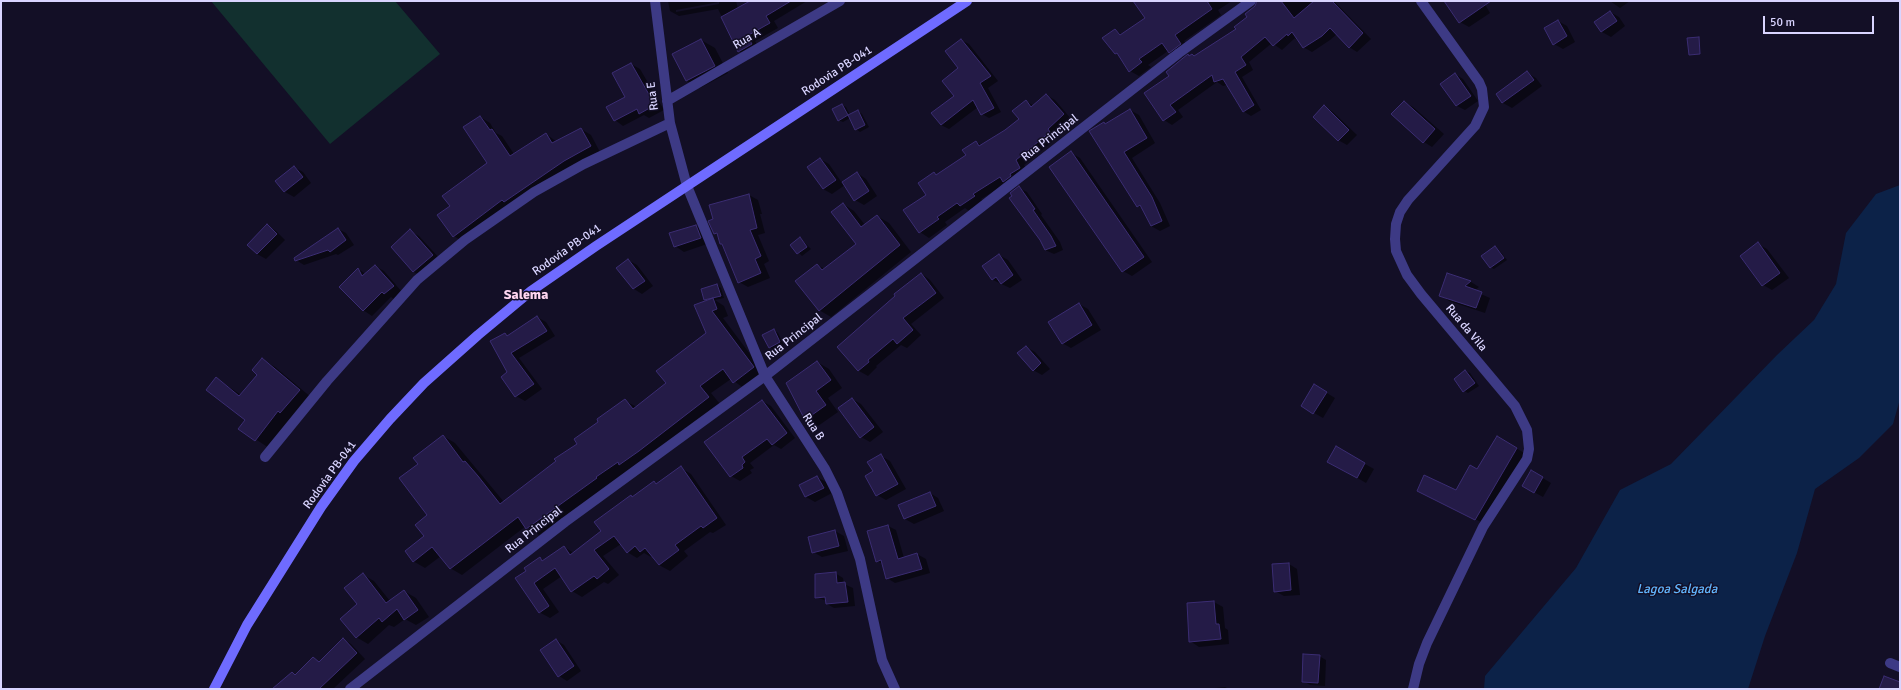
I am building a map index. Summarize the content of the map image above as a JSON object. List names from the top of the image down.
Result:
{
  "streets": {
    "main road": ["Rodovia PB-041"],
    "street": [
      "Rua A",
      "Rua E",
      "Rua Principal",
      "Rua da Vila",
      "Rua B"
    ]
  },
  "crossings": [
    ["Rua A", "Rua E"],
    ["Rodovia PB-041", "Rua E"],
    ["Rodovia PB-041", "Rua B"],
    ["Rua E", "Rua B"],
    ["Rua Principal", "Rua B"]
  ],
  "districts": ["Salema"],
  "water": ["Lagoa Salgada"],
  "scale_bar": "50 m"
}
